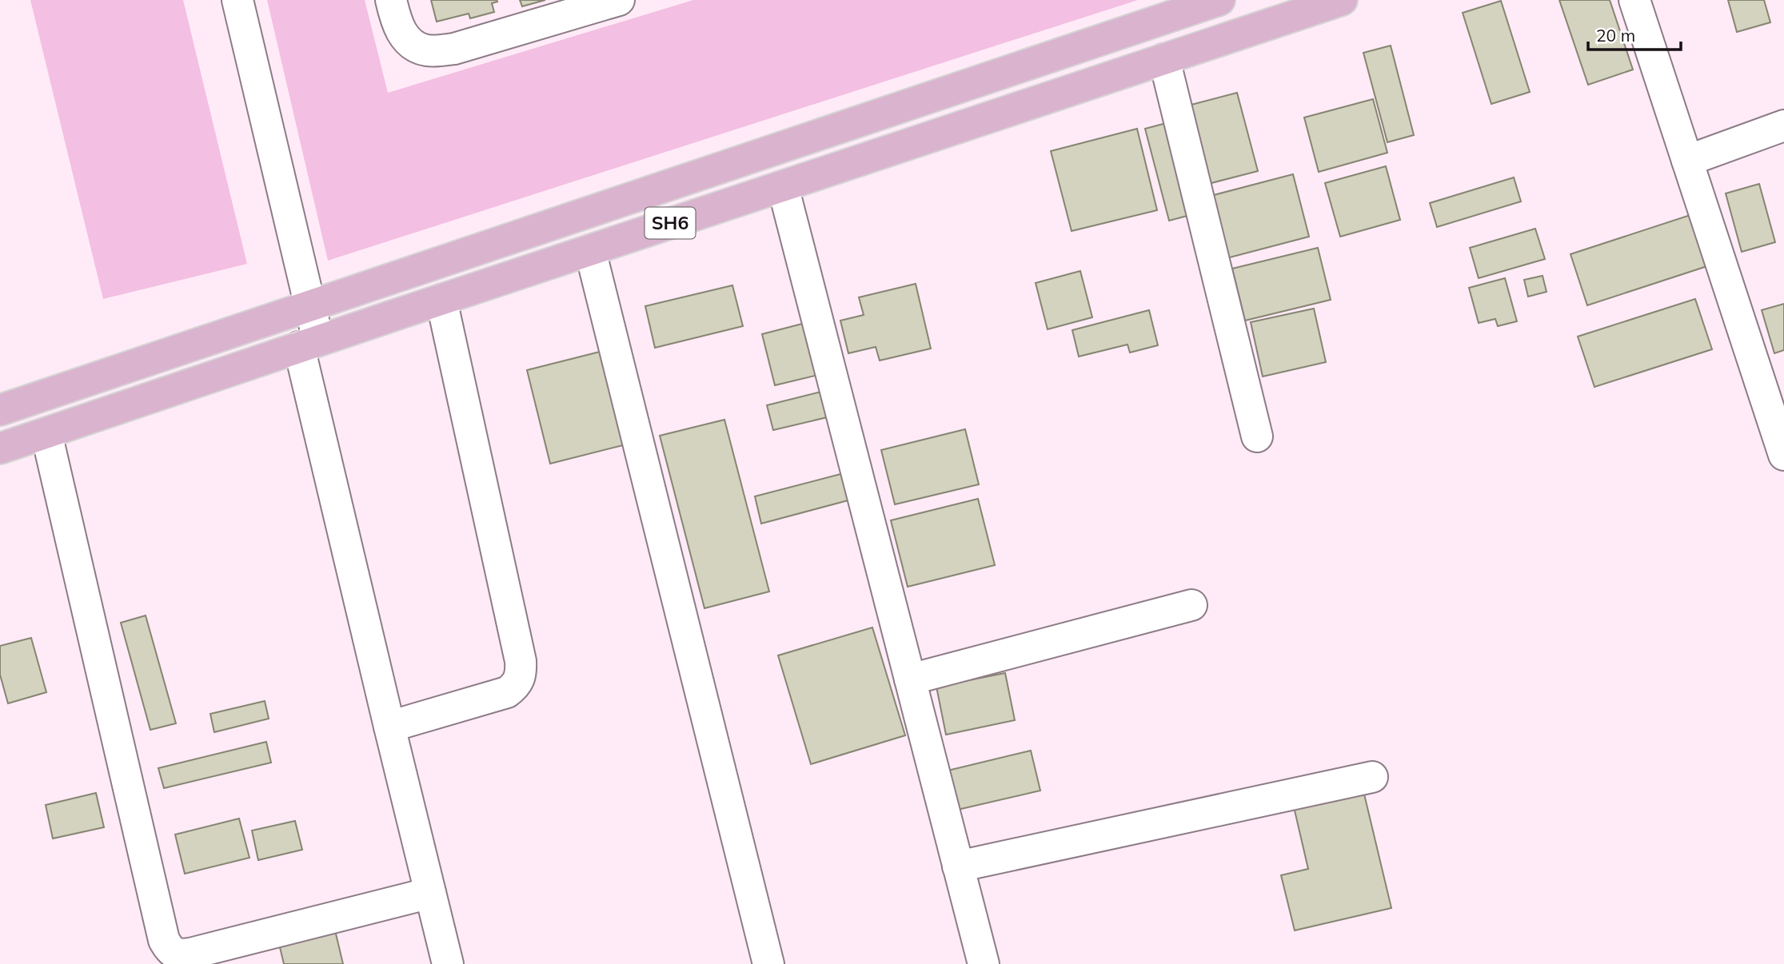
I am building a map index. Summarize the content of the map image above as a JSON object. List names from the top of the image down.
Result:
{
  "streets": {
    "main road": ["SH6"]
  },
  "scale_bar": "20 m"
}
